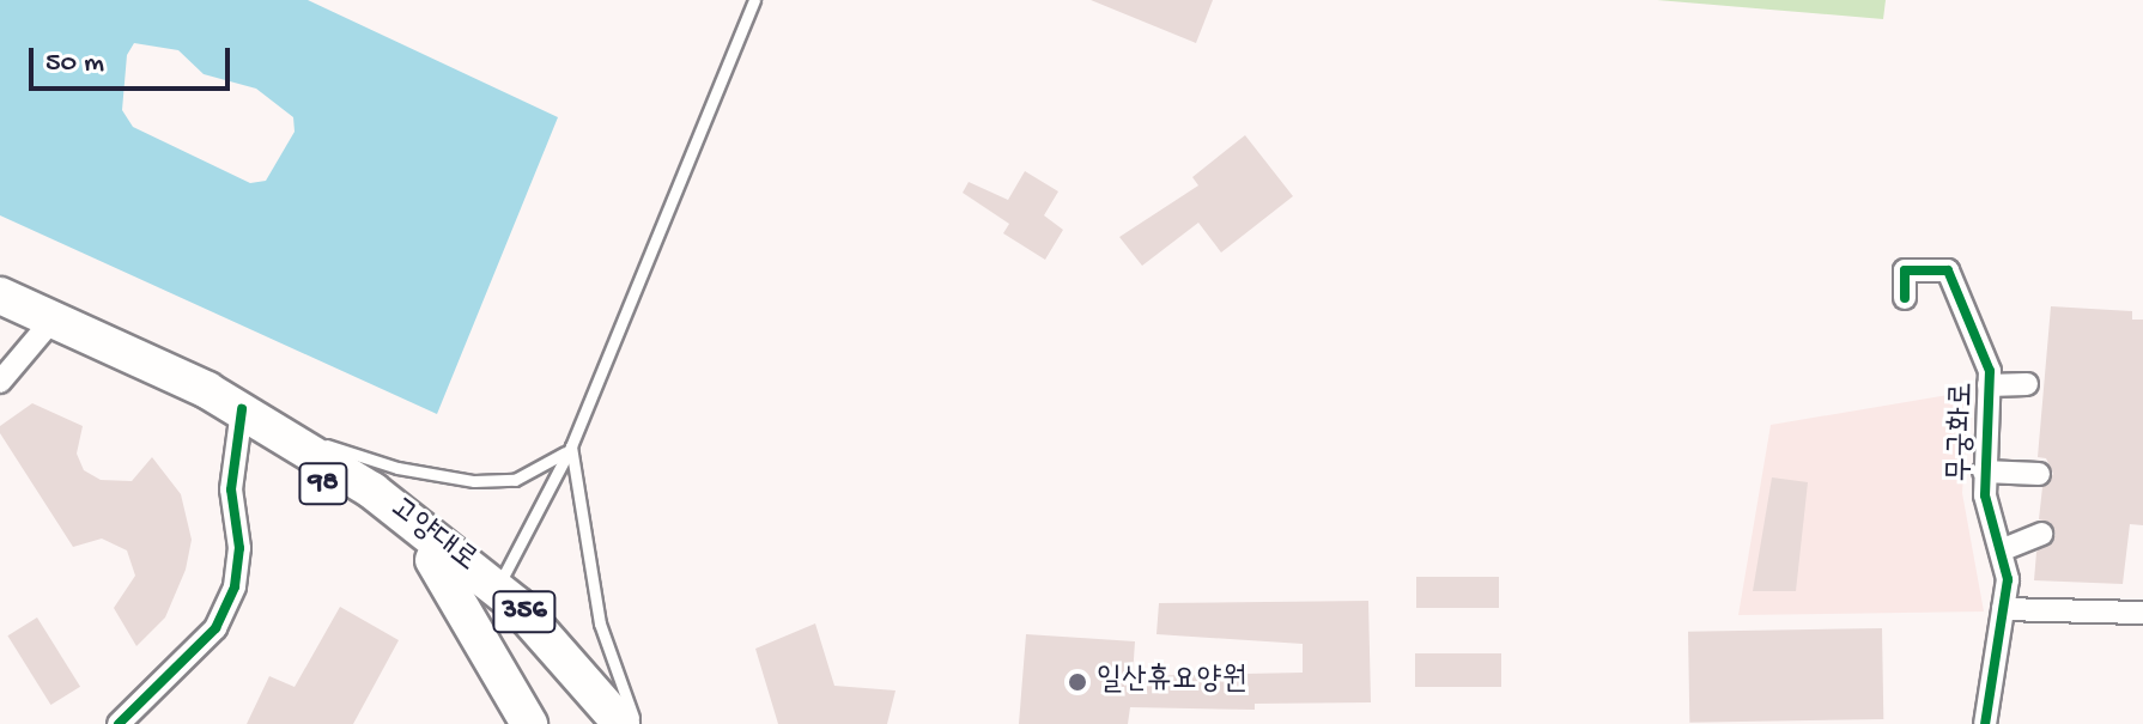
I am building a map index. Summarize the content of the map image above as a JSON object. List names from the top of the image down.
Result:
{
  "streets": {
    "main road": ["98", "고양대로", "356"],
    "street": ["무궁화로"]
  },
  "places": ["일산휴요양원"],
  "scale_bar": "50 m"
}
